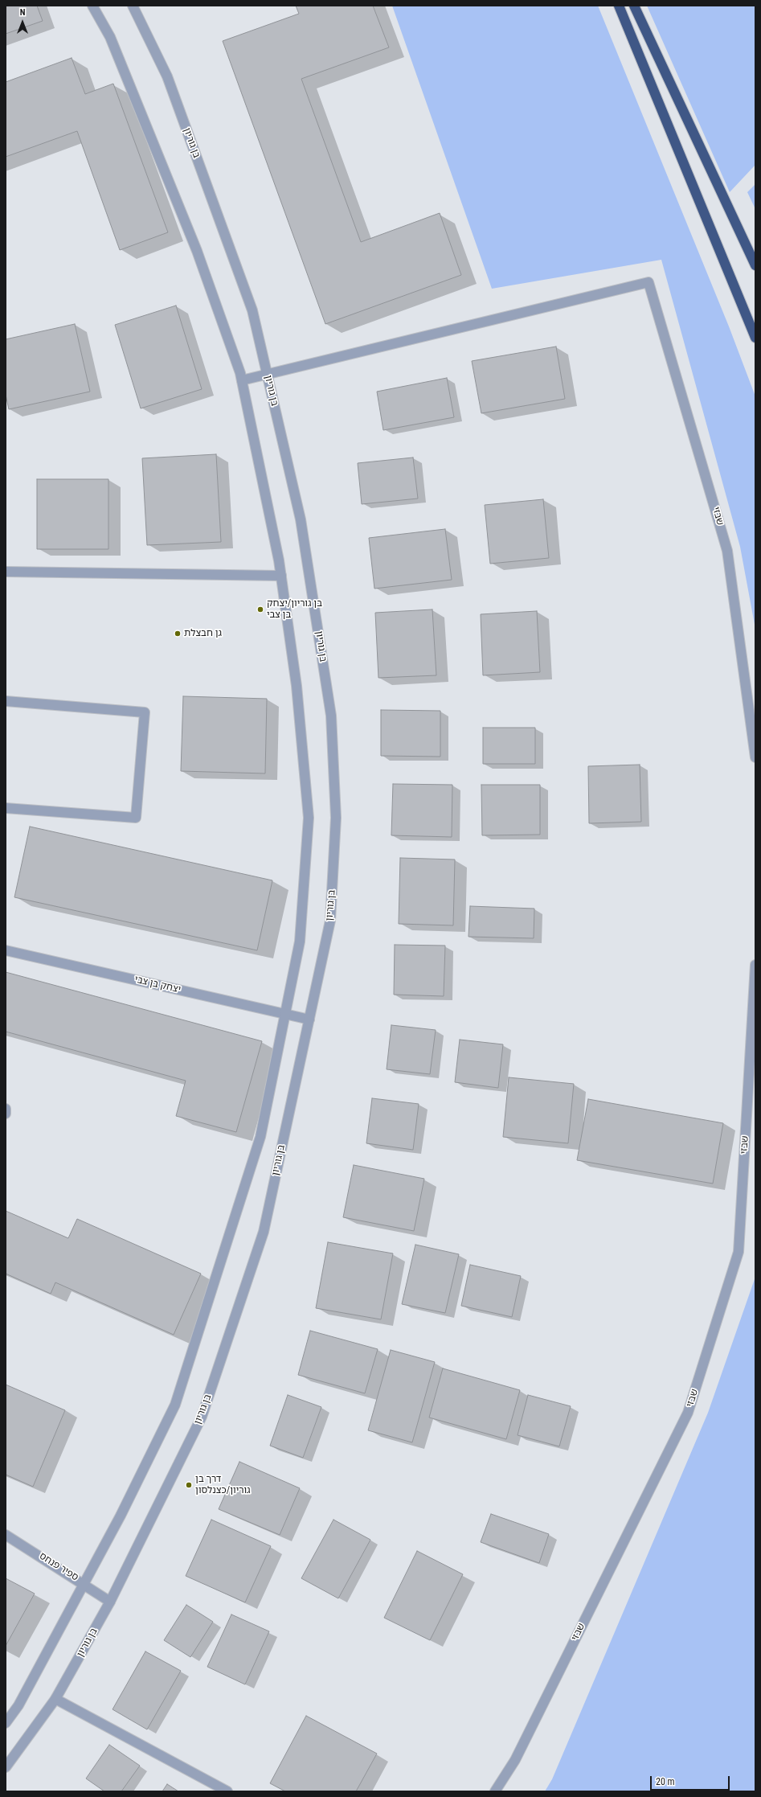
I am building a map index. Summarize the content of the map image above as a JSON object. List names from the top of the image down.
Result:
{
  "streets": {
    "street": [
      "בן גוריון",
      "שבזי",
      "יצחק בן צבי",
      "ספיר פנחס"
    ]
  },
  "crossings": [
    ["בן גוריון", "שבזי"],
    ["בן גוריון", "יצחק בן צבי"],
    ["בן גוריון", "ספיר פנחס"]
  ],
  "places": ["בן גוריון/יצחק בן צבי", "גן חבצלת", "דרך בן גוריון/כצנלסון"],
  "scale_bar": "20 m",
  "north": "top"
}
